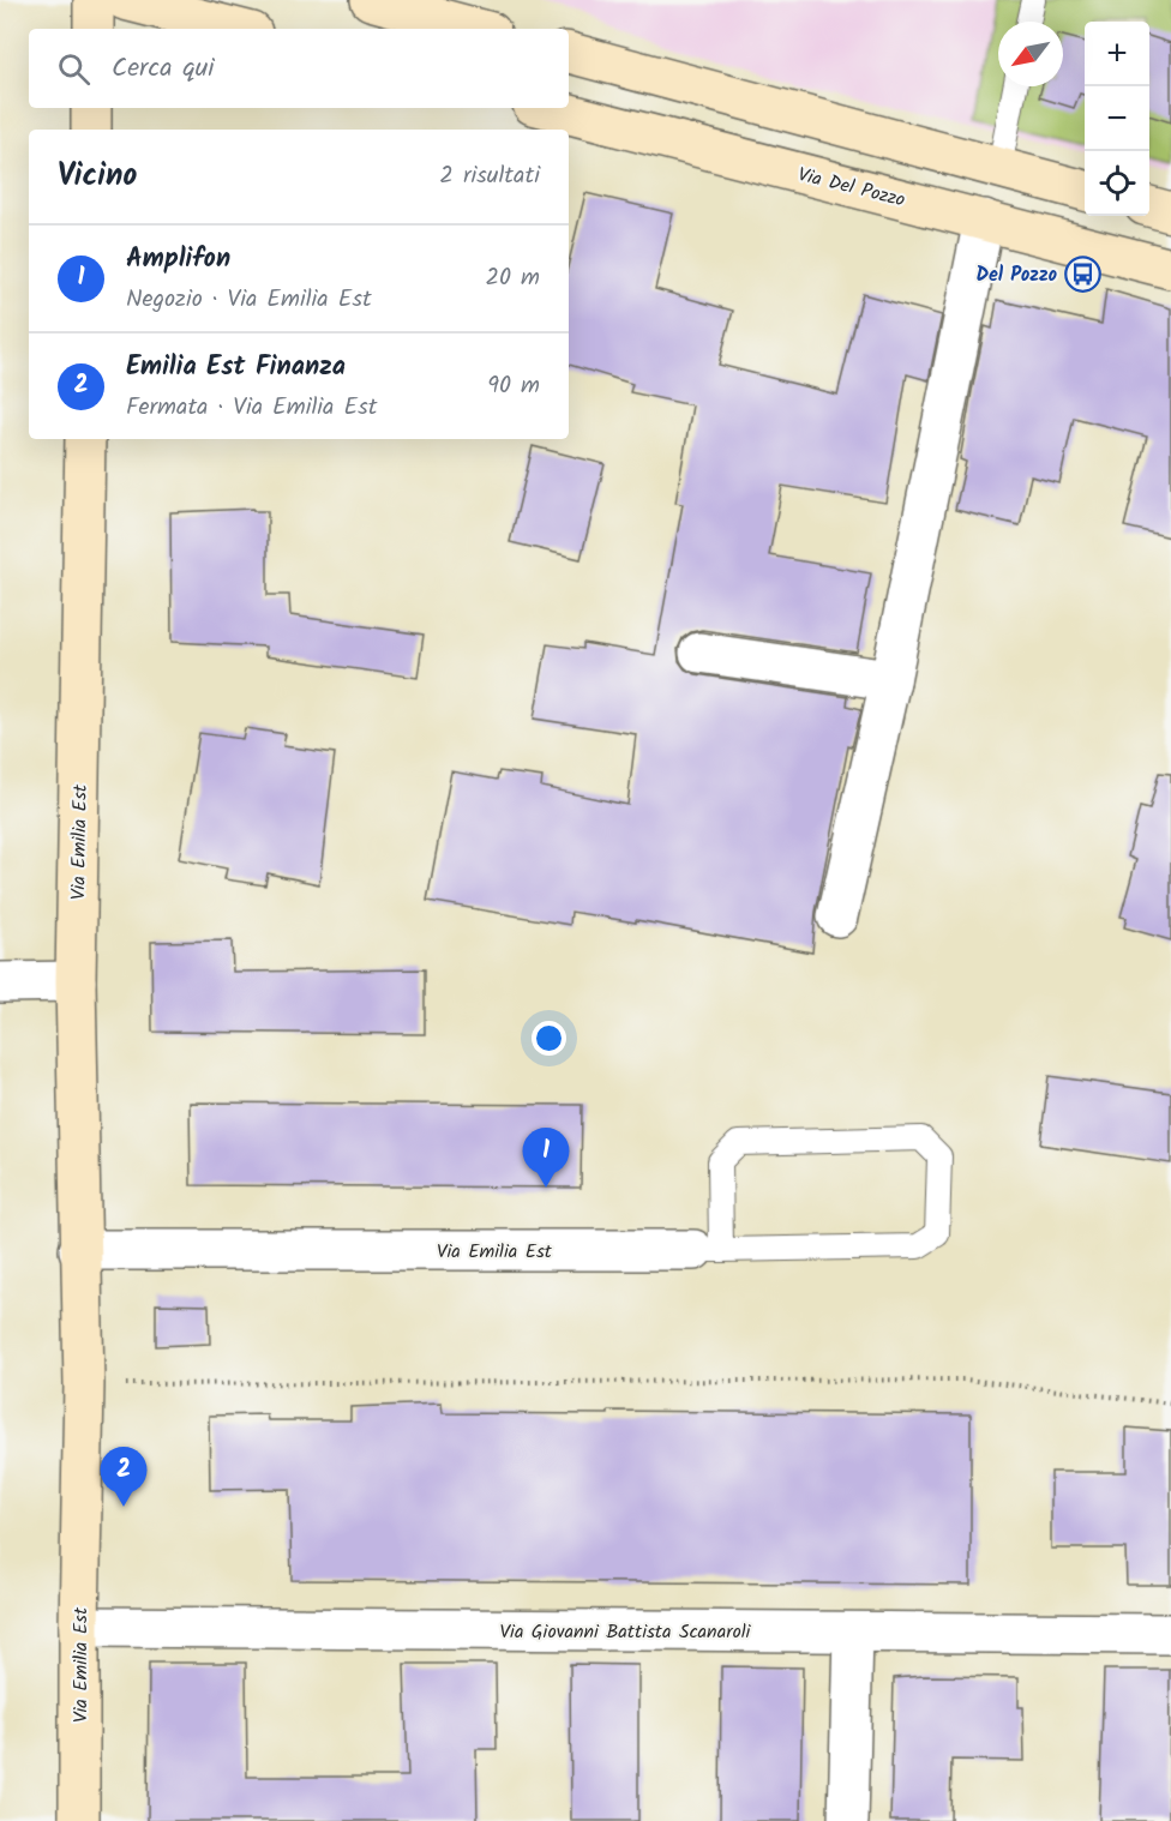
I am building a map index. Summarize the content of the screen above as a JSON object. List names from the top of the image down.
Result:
{
  "streets": {
    "street": ["Via Del Pozzo", "Via Emilia Est", "Via Giovanni Battista Scanaroli"]
  },
  "crossings": [
    ["Via Emilia Est", "Via Giovanni Battista Scanaroli"]
  ],
  "places": {
    "bus stop": ["Del Pozzo"]
  },
  "north": "bottom left",
  "page": {
    "map_buttons": ["+", "−"],
    "search": "Cerca qui",
    "heading": ["Vicino", "2 risultati"],
    "list": [
      {
        "mark": "1",
        "name": "Amplifon",
        "note": "Negozio · Via Emilia Est",
        "value": "20 m"
      },
      {
        "mark": "2",
        "name": "Emilia Est Finanza",
        "note": "Fermata · Via Emilia Est",
        "value": "90 m"
      }
    ],
    "pins": ["1", "2"]
  }
}
